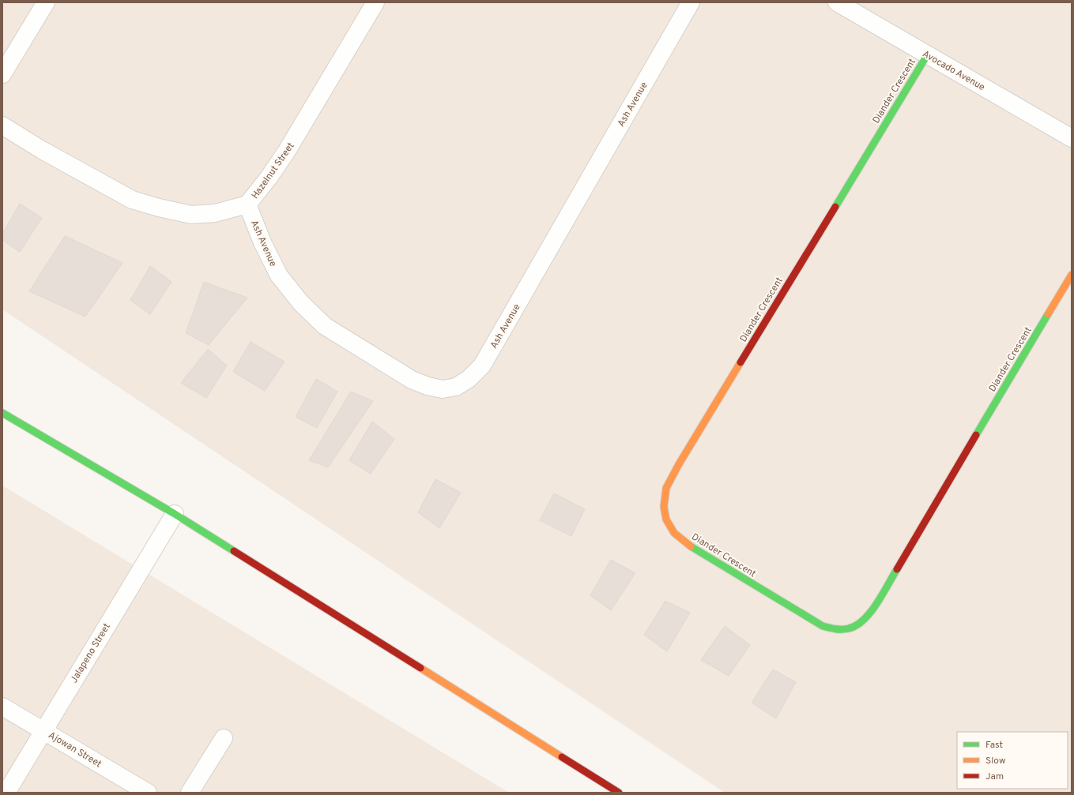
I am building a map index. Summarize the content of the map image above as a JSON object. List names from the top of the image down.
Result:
{
  "streets": {
    "street": [
      "Avocado Avenue",
      "Diander Crescent",
      "Ash Avenue",
      "Hazelnut Street",
      "Jalapeno Street",
      "Ajowan Street"
    ]
  },
  "crossings": [
    ["Avocado Avenue", "Diander Crescent"],
    ["Ash Avenue", "Hazelnut Street"],
    ["Jalapeno Street", "Ajowan Street"]
  ],
  "legend": ["Fast", "Slow", "Jam"]
}
